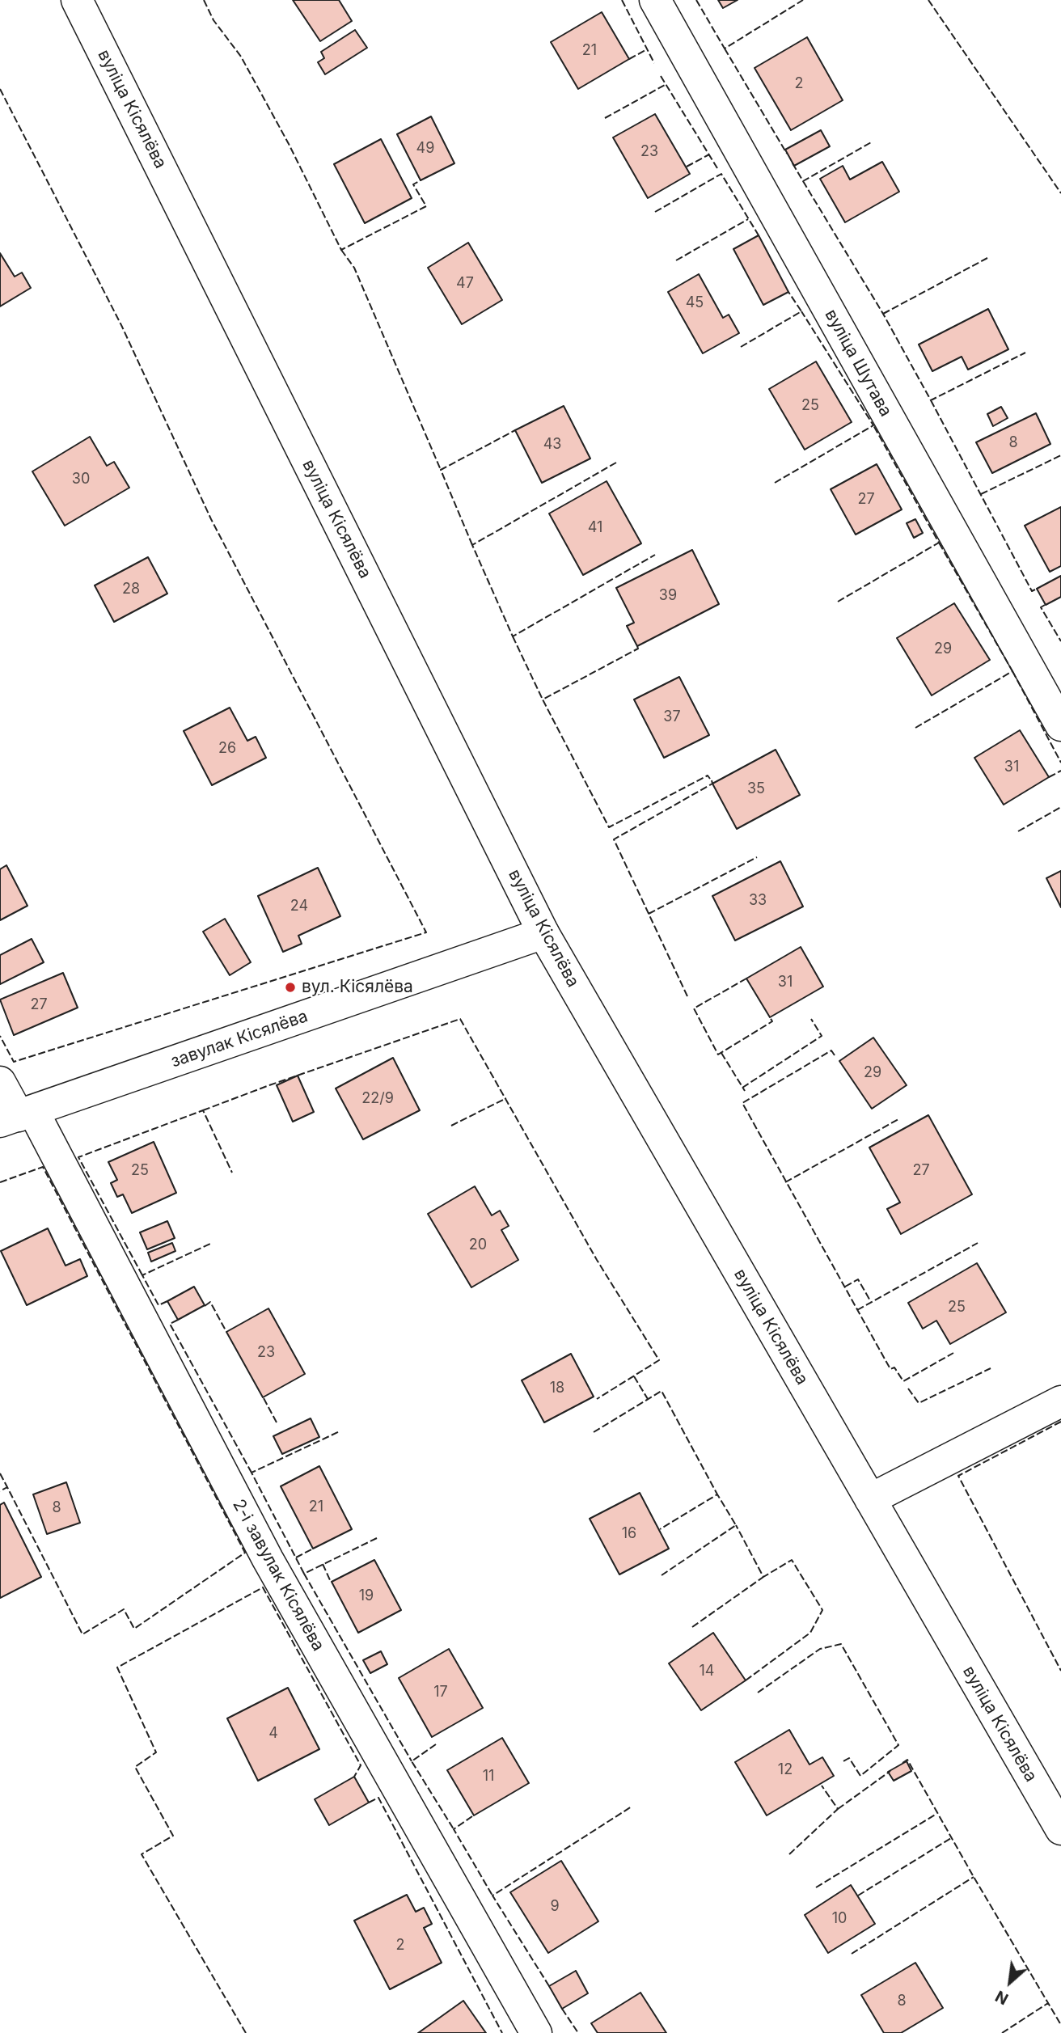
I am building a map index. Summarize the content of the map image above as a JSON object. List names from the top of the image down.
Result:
{
  "streets": {
    "street": [
      "вуліца Кісялёва",
      "вуліца Шутава",
      "завулак Кісялёва",
      "2-і завулак Кісялёва"
    ]
  },
  "crossings": [
    ["вуліца Кісялёва", "завулак Кісялёва"],
    ["завулак Кісялёва", "2-і завулак Кісялёва"]
  ],
  "places": ["вул. Кісялёва"],
  "house_numbers": [
    "21",
    "2",
    "49",
    "23",
    "47",
    "45",
    "25",
    "8",
    "43",
    "30",
    "27",
    "41",
    "28",
    "39",
    "29",
    "37",
    "26",
    "31",
    "35",
    "33",
    "24",
    "31",
    "27",
    "29",
    "22/9",
    "25",
    "27",
    "20",
    "25",
    "23",
    "18",
    "21",
    "8",
    "16",
    "19",
    "14",
    "17",
    "4",
    "12",
    "11",
    "9",
    "10",
    "2",
    "8"
  ],
  "north": "bottom left"
}
